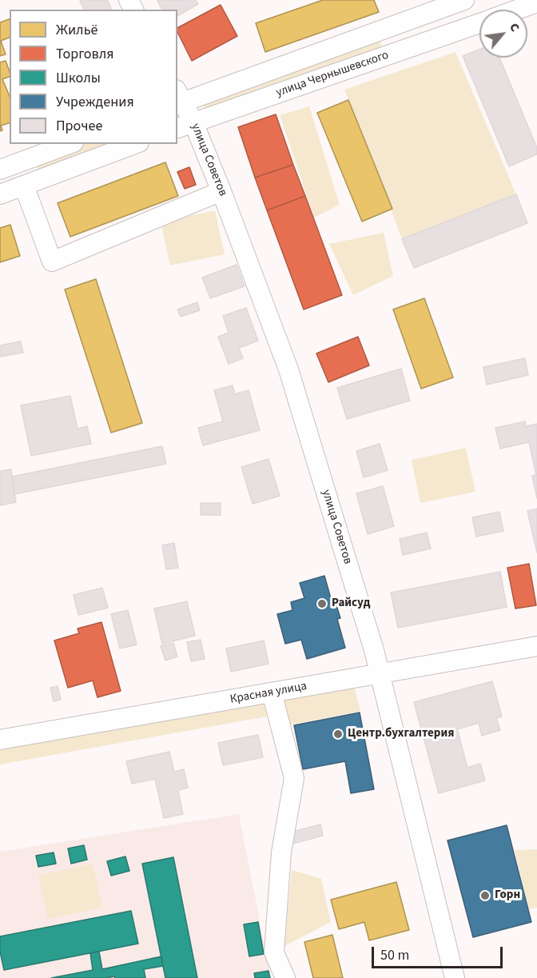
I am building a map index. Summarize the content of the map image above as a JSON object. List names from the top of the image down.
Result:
{
  "streets": {
    "street": ["улица Чернышевского", "улица Советов", "Красная улица"]
  },
  "crossings": [
    ["улица Чернышевского", "улица Советов"],
    ["улица Советов", "Красная улица"]
  ],
  "places": ["Райсуд", "Центр.бухгалтерия", "Горн"],
  "legend": [
    "Жильё",
    "Торговля",
    "Школы",
    "Учреждения",
    "Прочее"
  ],
  "scale_bar": "50 m",
  "north": "top right"
}
